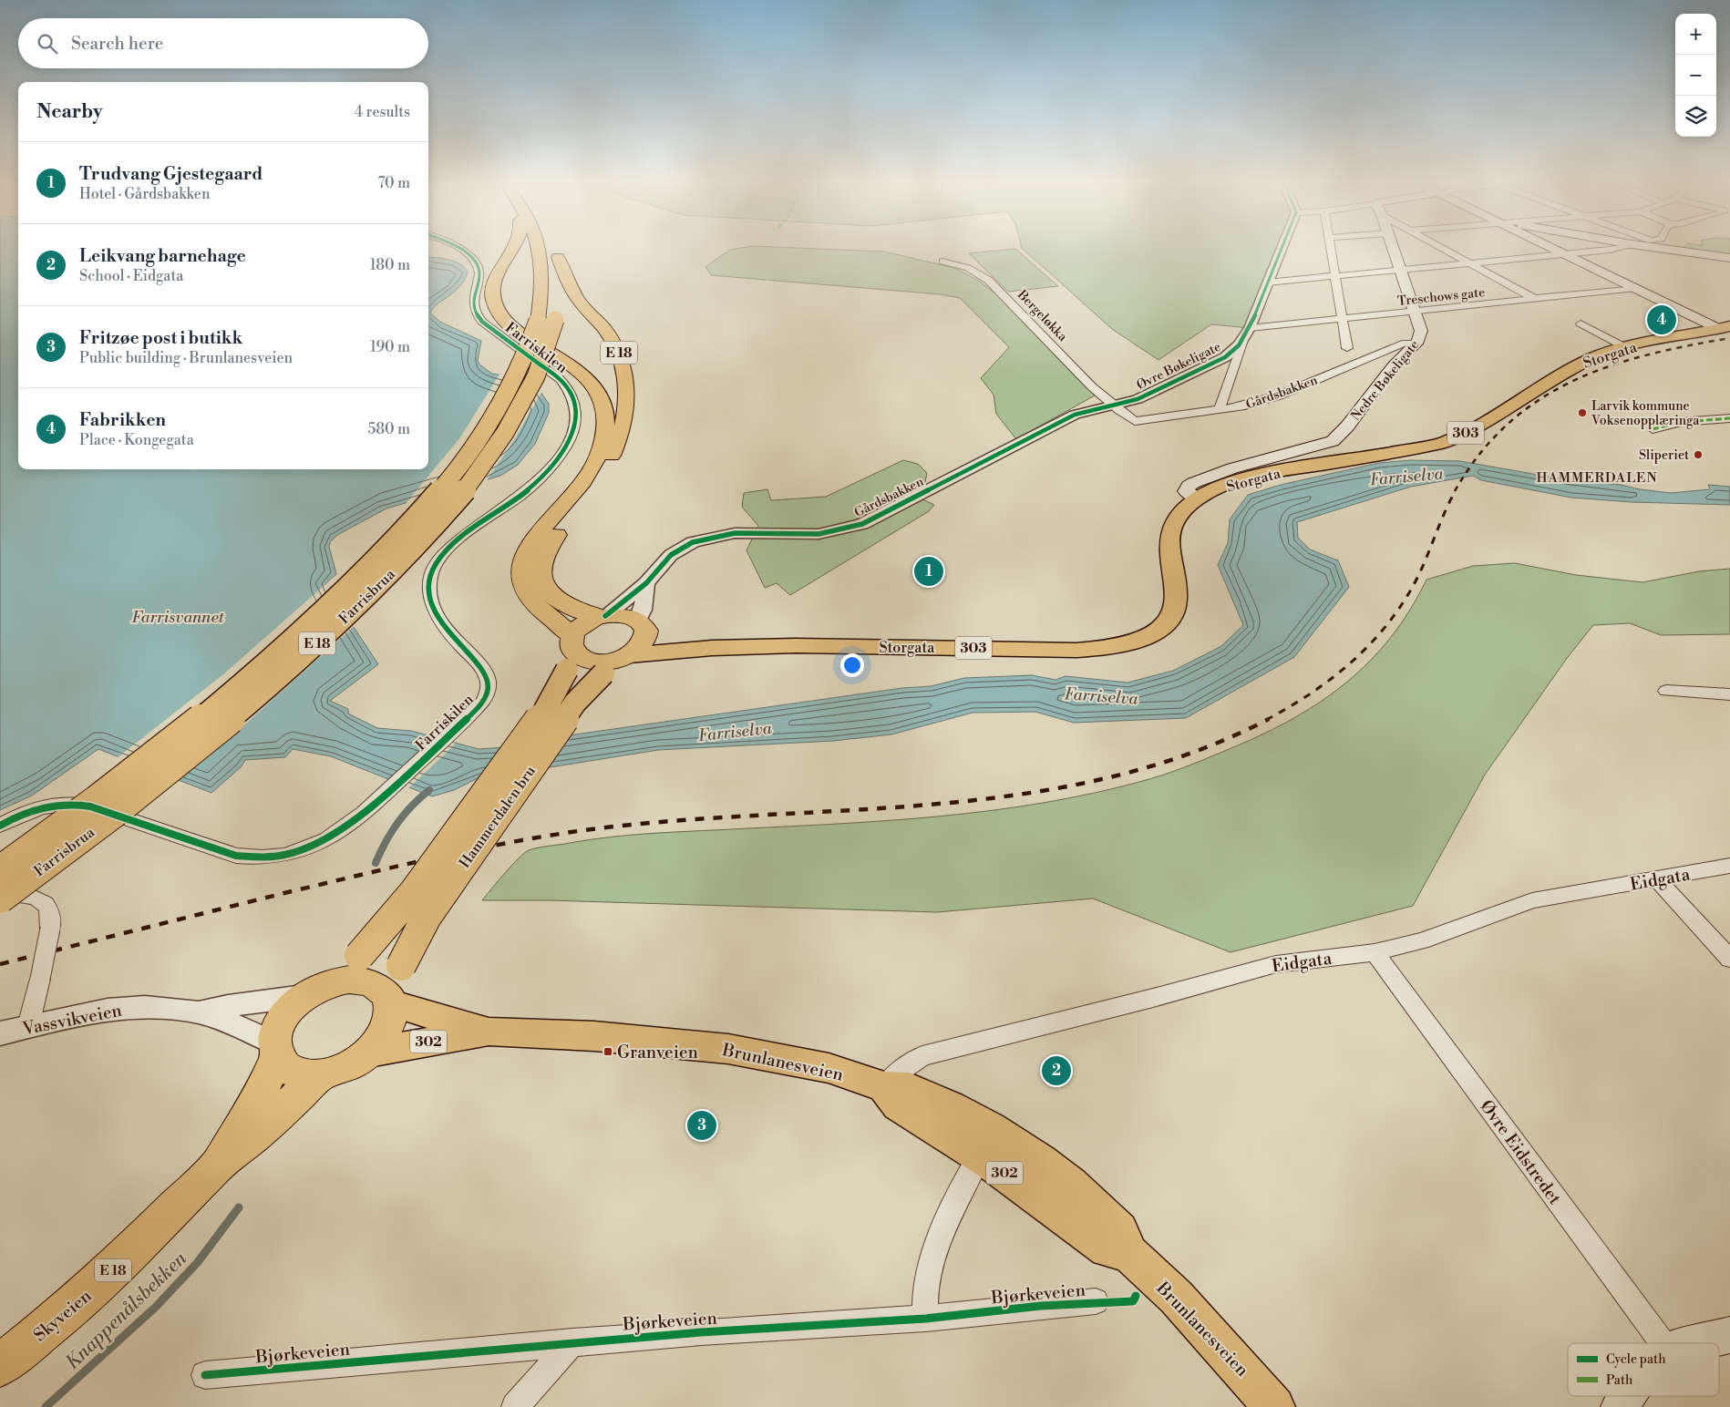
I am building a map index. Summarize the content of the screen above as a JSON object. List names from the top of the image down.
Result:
{
  "streets": {
    "highway": [
      "E 18",
      "Farrisbrua",
      "Hammerdalen bru",
      "Skyveien"
    ],
    "main road": [
      "Storgata",
      "Nedre Bøkeligate",
      "303",
      "302",
      "Brunlanesveien"
    ],
    "street": [
      "Treschows gate",
      "Bergeløkka",
      "Farriskilen",
      "Øvre Bøkeligate",
      "Gårdsbakken",
      "Eidgata",
      "Vassvikveien",
      "Øvre Eidstredet",
      "Bjørkeveien"
    ]
  },
  "crossings": [
    ["Treschows gate", "Øvre Bøkeligate"],
    ["Treschows gate", "Nedre Bøkeligate"],
    ["Bergeløkka", "Øvre Bøkeligate"],
    ["Bergeløkka", "Gårdsbakken"],
    ["E 18", "Storgata"],
    ["E 18", "Gårdsbakken"],
    ["E 18", "Farrisbrua"],
    ["E 18", "Hammerdalen bru"],
    ["E 18", "Vassvikveien"],
    ["E 18", "Brunlanesveien"],
    ["E 18", "Skyveien"],
    ["Storgata", "Nedre Bøkeligate"],
    ["Øvre Bøkeligate", "Gårdsbakken"],
    ["Nedre Bøkeligate", "Gårdsbakken"],
    ["Hammerdalen bru", "Vassvikveien"],
    ["Hammerdalen bru", "Brunlanesveien"],
    ["Hammerdalen bru", "Skyveien"],
    ["Eidgata", "Brunlanesveien"],
    ["Eidgata", "Øvre Eidstredet"],
    ["Vassvikveien", "Brunlanesveien"],
    ["Vassvikveien", "Skyveien"],
    ["Brunlanesveien", "Skyveien"]
  ],
  "districts": ["HAMMERDALEN"],
  "water": ["Farriselva", "Farrisvannet", "Knappenålsbekken"],
  "places": {
    "other": ["Larvik kommune Voksenopplæringa", "Sliperiet"],
    "transit": ["Granveien"]
  },
  "legend": ["Cycle path", "Path"],
  "page": {
    "map_buttons": ["+", "−"],
    "search": "Search here",
    "heading": ["Nearby", "4 results"],
    "list": [
      {
        "mark": "1",
        "name": "Trudvang Gjestegaard",
        "note": "Hotel · Gårdsbakken",
        "value": "70 m"
      },
      {
        "mark": "2",
        "name": "Leikvang barnehage",
        "note": "School · Eidgata",
        "value": "180 m"
      },
      {
        "mark": "3",
        "name": "Fritzøe post i butikk",
        "note": "Public building · Brunlanesveien",
        "value": "190 m"
      },
      {
        "mark": "4",
        "name": "Fabrikken",
        "note": "Place · Kongegata",
        "value": "580 m"
      }
    ],
    "pins": [
      "4",
      "1",
      "2",
      "3"
    ]
  }
}
